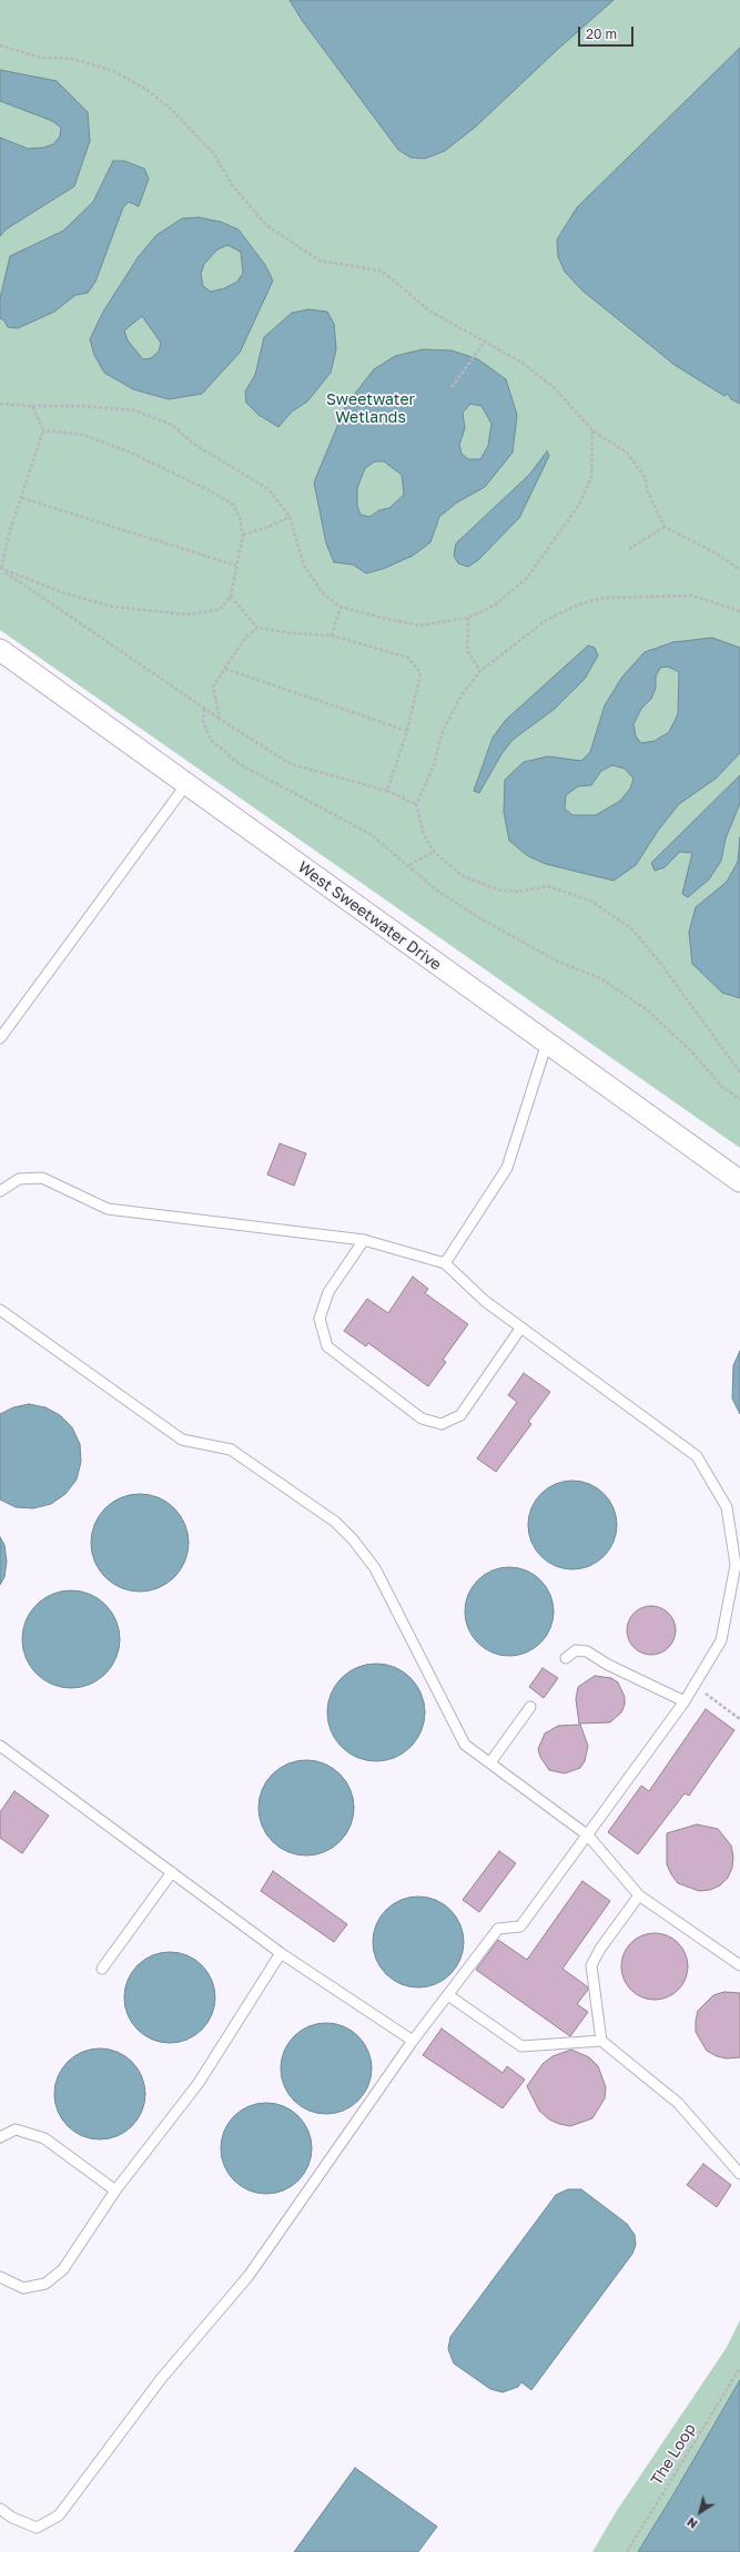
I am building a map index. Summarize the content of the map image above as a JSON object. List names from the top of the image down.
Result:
{
  "streets": {
    "street": ["West Sweetwater Drive"],
    "path": ["The Loop"]
  },
  "parks": ["Sweetwater Wetlands"],
  "scale_bar": "20 m",
  "north": "bottom left"
}
